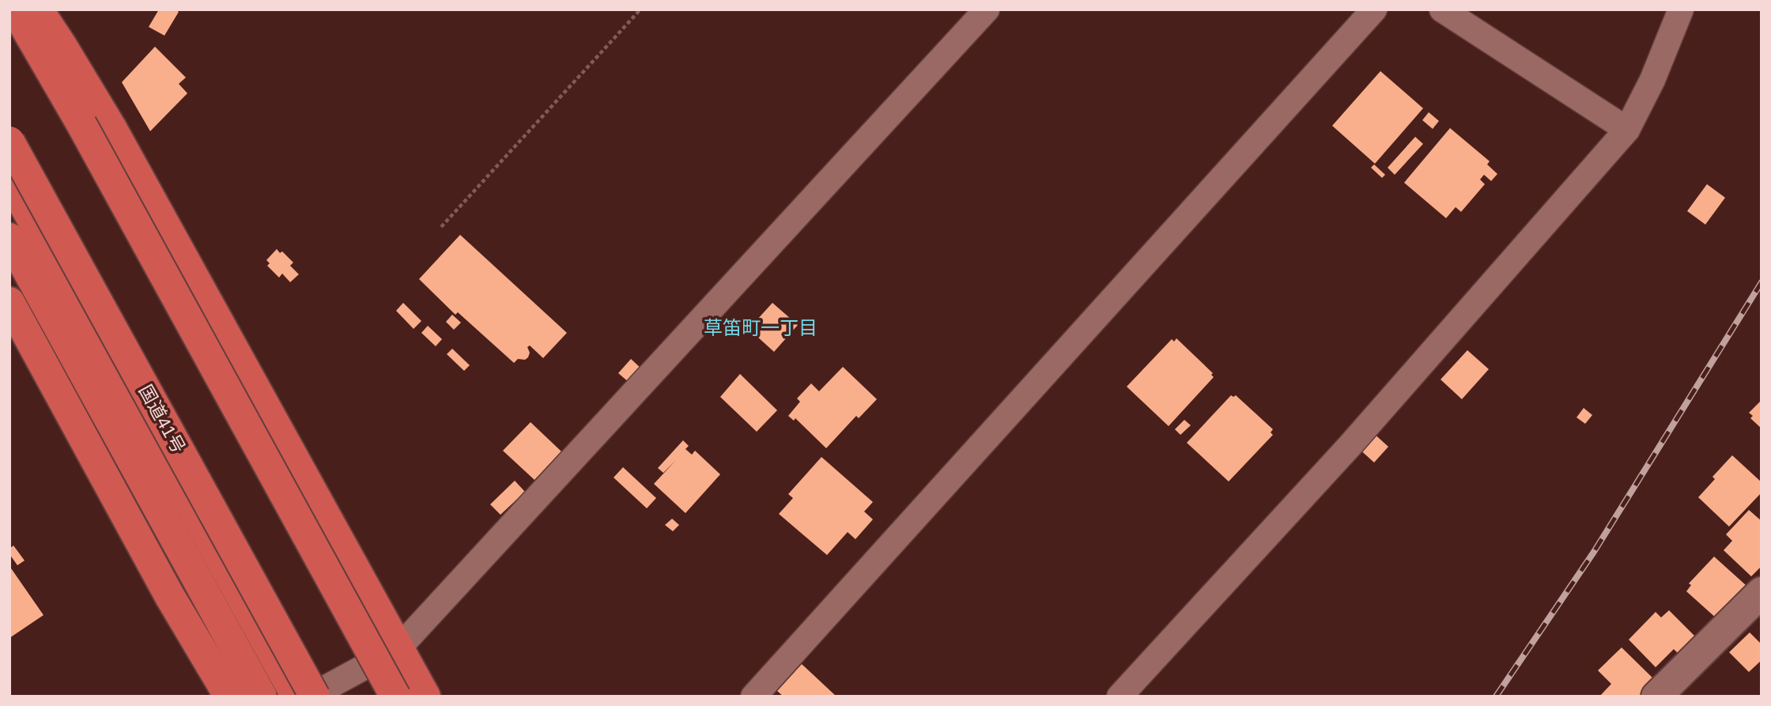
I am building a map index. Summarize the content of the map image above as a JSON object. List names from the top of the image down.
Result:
{
  "streets": {
    "highway": ["国道41号"]
  },
  "districts": ["草笛町一丁目"]
}
